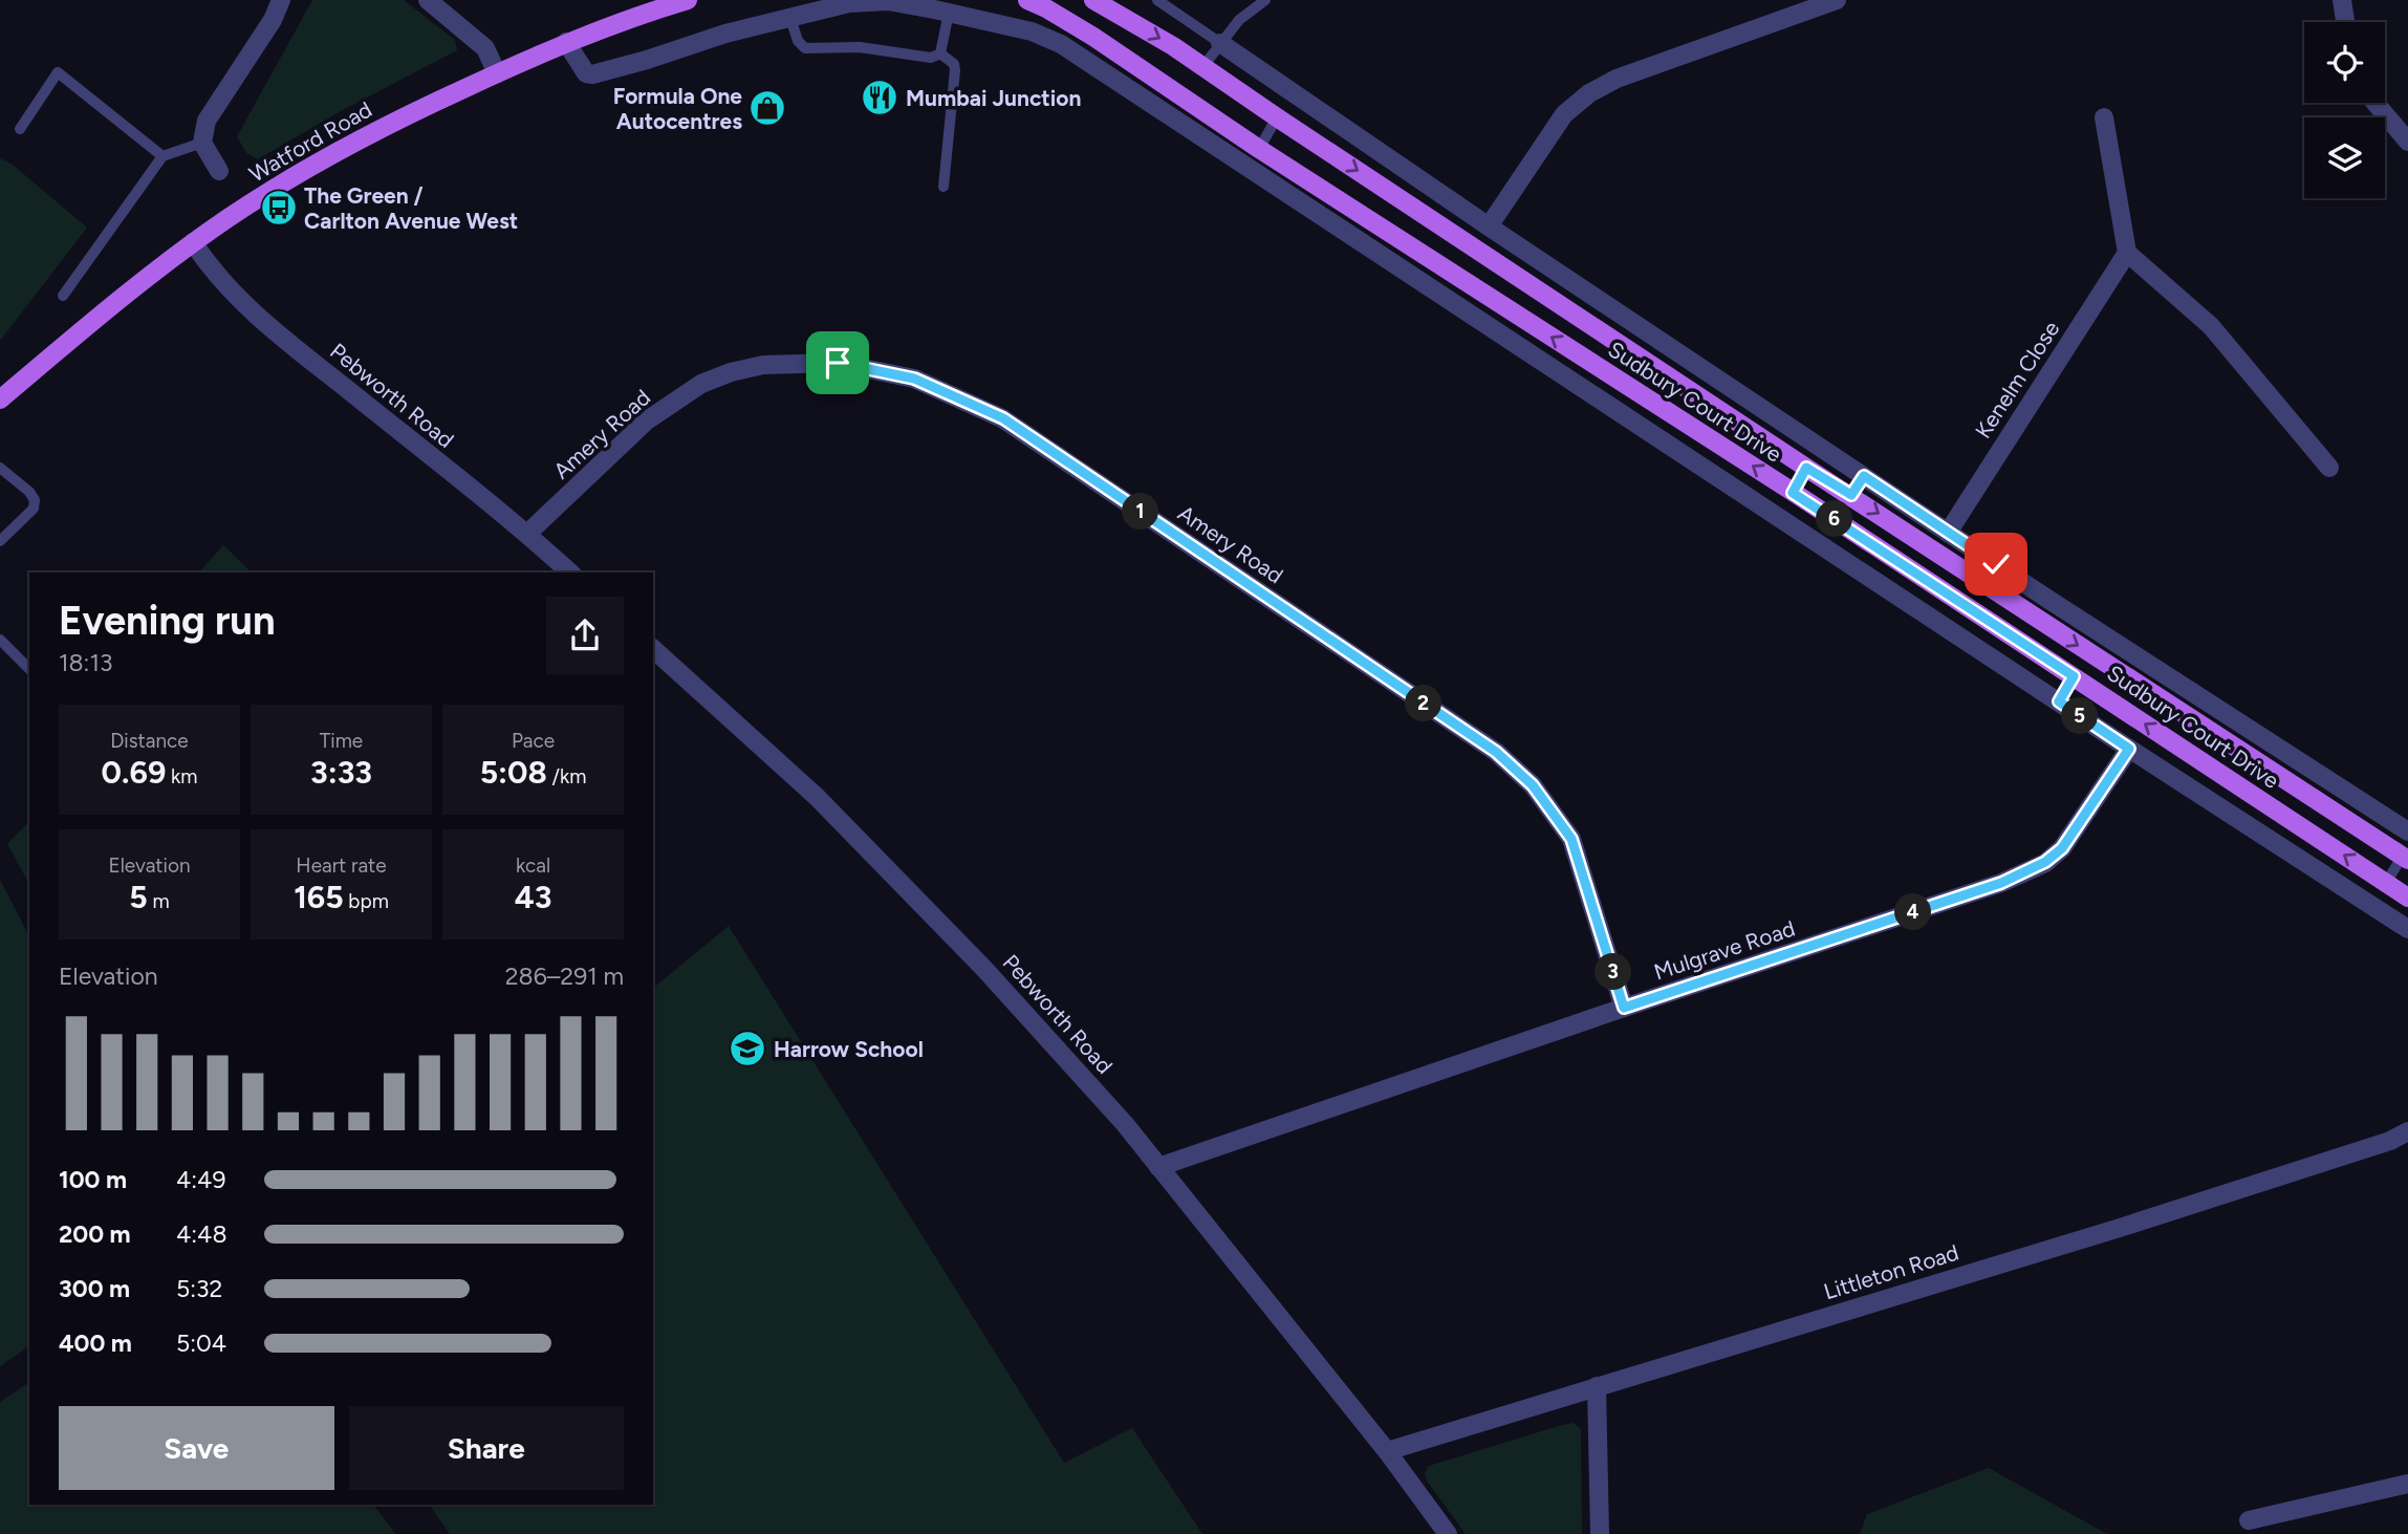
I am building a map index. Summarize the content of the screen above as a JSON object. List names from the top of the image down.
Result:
{
  "streets": {
    "main road": ["Watford Road", "Sudbury Court Drive"],
    "street": [
      "Kenelm Close",
      "Pebworth Road",
      "Amery Road",
      "Mulgrave Road",
      "Littleton Road"
    ]
  },
  "crossings": [
    ["Watford Road", "Pebworth Road"],
    ["Kenelm Close", "Sudbury Court Drive"],
    ["Pebworth Road", "Amery Road"],
    ["Pebworth Road", "Mulgrave Road"],
    ["Pebworth Road", "Littleton Road"],
    ["Amery Road", "Mulgrave Road"]
  ],
  "places": {
    "restaurant": ["Mumbai Junction"],
    "shop": ["Formula One Autocentres"],
    "bus stop": ["The Green / Carlton Avenue West"],
    "school or university": ["Harrow School"]
  },
  "page": {
    "pins": [
      "1",
      "6",
      "2",
      "5",
      "4",
      "3"
    ],
    "heading": ["Evening run", "18:13"],
    "stats": [
      ["Distance", "0.69 km"],
      ["Time", "3:33"],
      ["Pace", "5:08 /km"],
      ["Elevation", "5 m"],
      ["Heart rate", "165 bpm"],
      ["kcal", "43"]
    ],
    "chart": ["Elevation", "286–291 m"],
    "list": [
      {
        "name": "100 m",
        "note": "4:49"
      },
      {
        "name": "200 m",
        "note": "4:48"
      },
      {
        "name": "300 m",
        "note": "5:32"
      },
      {
        "name": "400 m",
        "note": "5:04"
      }
    ],
    "buttons": ["Save", "Share"]
  }
}
